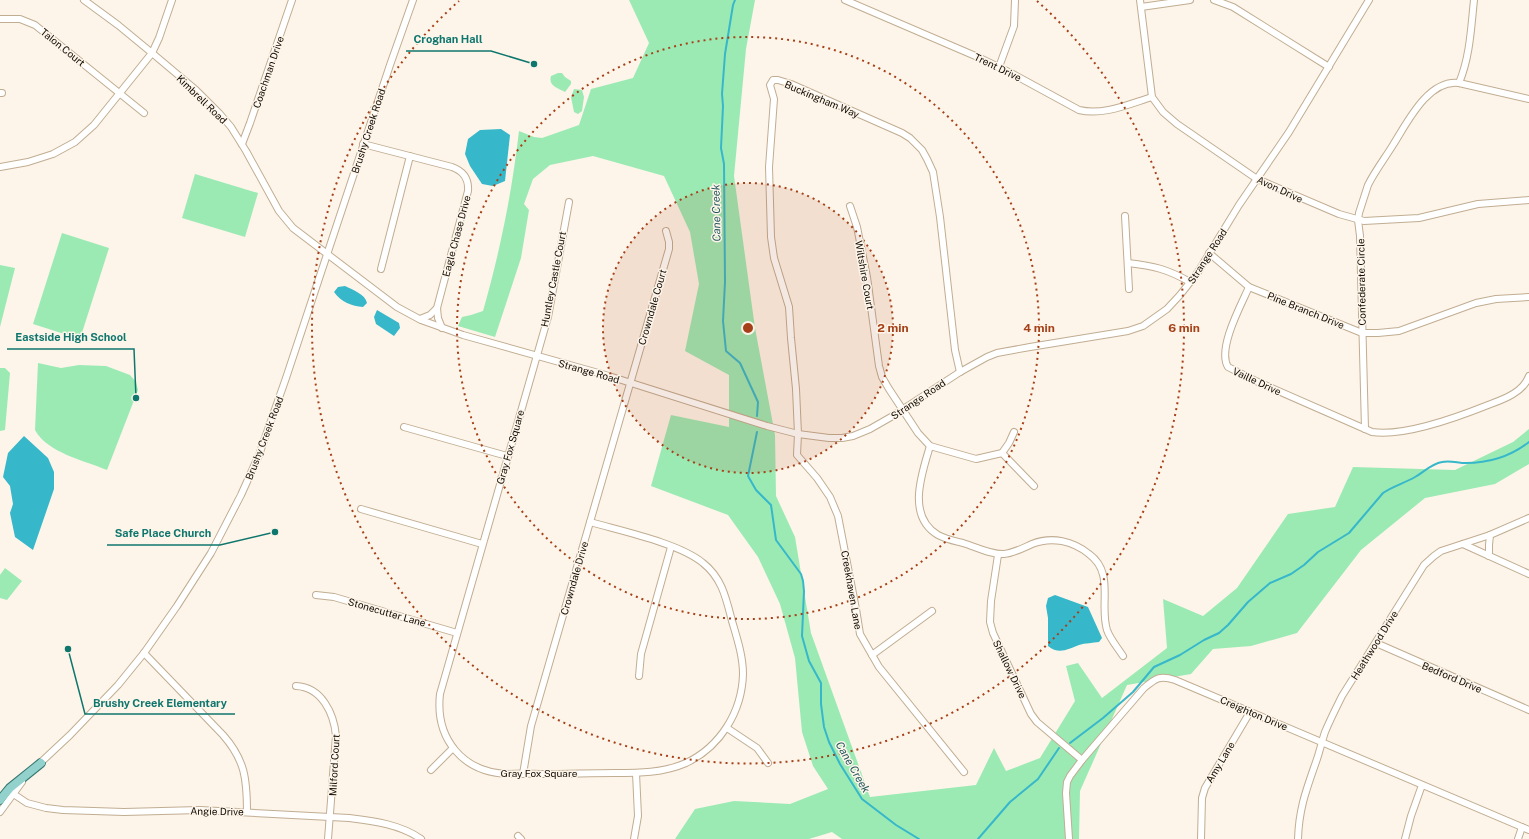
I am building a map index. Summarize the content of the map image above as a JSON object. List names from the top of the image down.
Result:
{
  "streets": {
    "street": [
      "Talon Court",
      "Trent Drive",
      "Coachman Drive",
      "Kimbrell Road",
      "Buckingham Way",
      "Brushy Creek Road",
      "Avon Drive",
      "Eagle Chase Drive",
      "Strange Road",
      "Wiltshire Court",
      "Huntley Castle Court",
      "Confederate Circle",
      "Crowndale Court",
      "Pine Branch Drive",
      "Vaille Drive",
      "Gray Fox Square",
      "Crowndale Drive",
      "Creekhaven Lane",
      "Stonecutter Lane",
      "Heathwood Drive",
      "Shallow Drive",
      "Bedford Drive",
      "Creighton Drive",
      "Amy Lane",
      "Milford Court",
      "Angie Drive"
    ]
  },
  "crossings": [
    ["Trent Drive", "Avon Drive"],
    ["Coachman Drive", "Kimbrell Road"],
    ["Kimbrell Road", "Brushy Creek Road"],
    ["Kimbrell Road", "Strange Road"],
    ["Buckingham Way", "Strange Road"],
    ["Buckingham Way", "Creekhaven Lane"],
    ["Brushy Creek Road", "Eagle Chase Drive"],
    ["Brushy Creek Road", "Strange Road"],
    ["Brushy Creek Road", "Angie Drive"],
    ["Avon Drive", "Strange Road"],
    ["Avon Drive", "Confederate Circle"],
    ["Eagle Chase Drive", "Strange Road"],
    ["Strange Road", "Wiltshire Court"],
    ["Strange Road", "Huntley Castle Court"],
    ["Strange Road", "Crowndale Court"],
    ["Strange Road", "Pine Branch Drive"],
    ["Strange Road", "Gray Fox Square"],
    ["Strange Road", "Crowndale Drive"],
    ["Strange Road", "Creekhaven Lane"],
    ["Huntley Castle Court", "Gray Fox Square"],
    ["Confederate Circle", "Pine Branch Drive"],
    ["Confederate Circle", "Vaille Drive"],
    ["Crowndale Court", "Crowndale Drive"],
    ["Pine Branch Drive", "Vaille Drive"],
    ["Gray Fox Square", "Crowndale Drive"],
    ["Gray Fox Square", "Stonecutter Lane"],
    ["Heathwood Drive", "Bedford Drive"],
    ["Heathwood Drive", "Creighton Drive"],
    ["Shallow Drive", "Creighton Drive"],
    ["Creighton Drive", "Amy Lane"],
    ["Milford Court", "Angie Drive"]
  ],
  "water": ["Cane Creek"],
  "places": [
    "Croghan Hall",
    "Eastside High School",
    "Safe Place Church",
    "Brushy Creek Elementary"
  ],
  "rings": ["2 min", "4 min", "6 min"]
}
